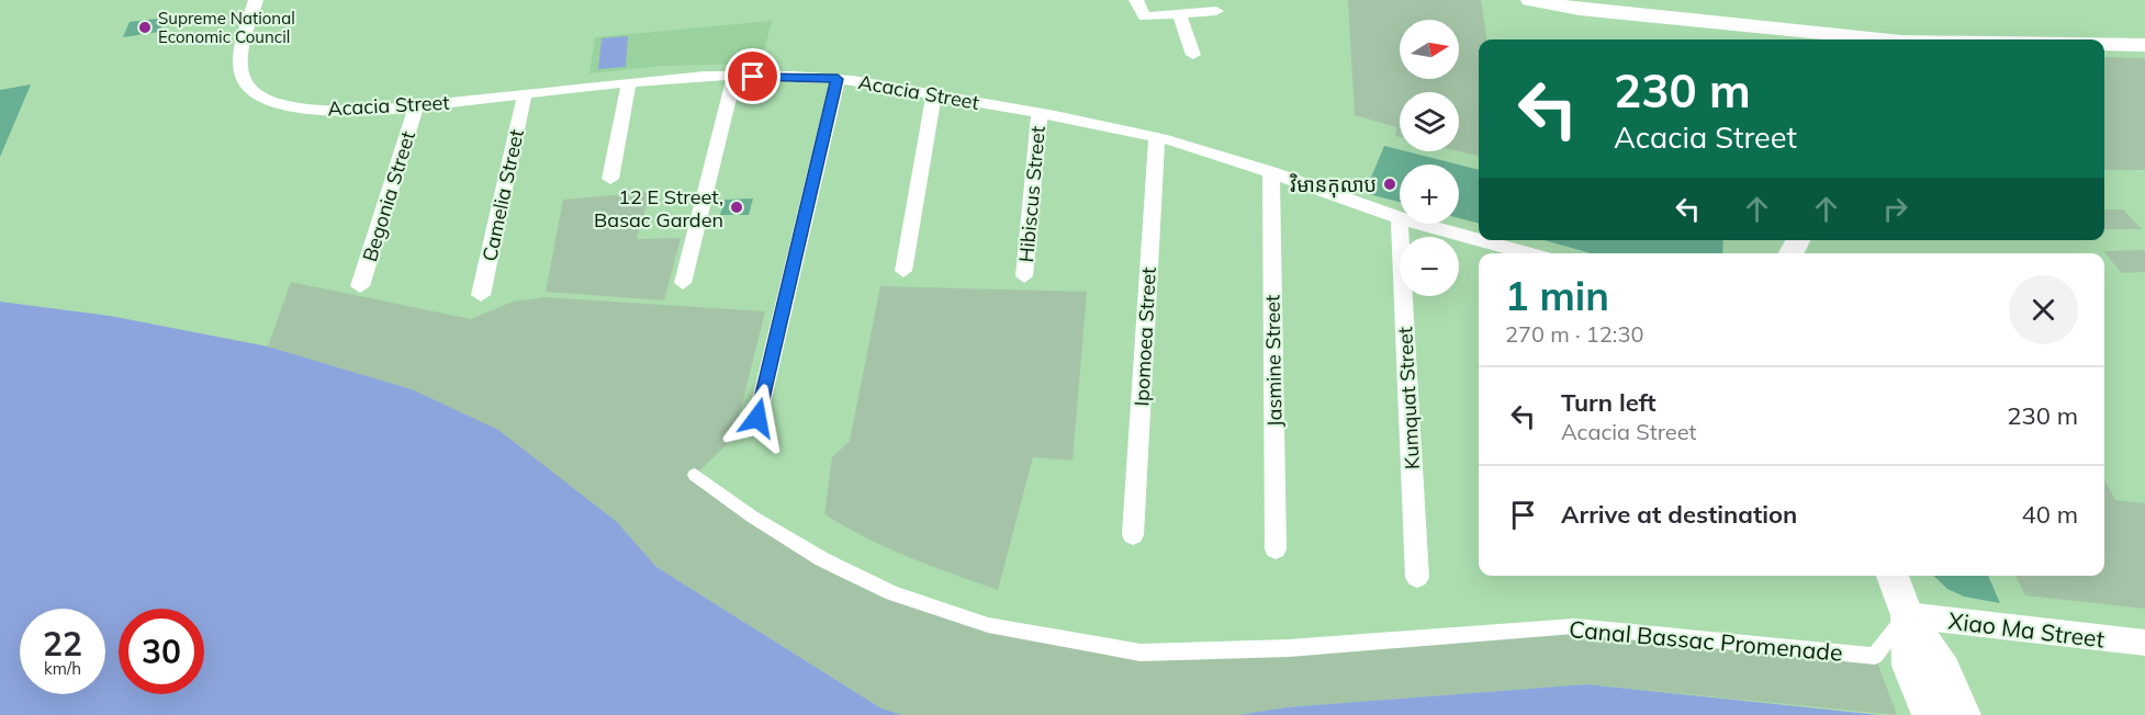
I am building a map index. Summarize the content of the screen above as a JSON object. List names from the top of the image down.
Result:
{
  "streets": {
    "street": [
      "Acacia Street",
      "Hibiscus Street",
      "Camelia Street",
      "Begonia Street",
      "Ipomoea Street",
      "Jasmine Street",
      "Kumquat Street",
      "Xiao Ma Street",
      "Canal Bassac Promenade"
    ]
  },
  "crossings": [
    ["Acacia Street", "Hibiscus Street"],
    ["Acacia Street", "Camelia Street"],
    ["Acacia Street", "Begonia Street"],
    ["Acacia Street", "Ipomoea Street"],
    ["Acacia Street", "Jasmine Street"],
    ["Xiao Ma Street", "Canal Bassac Promenade"]
  ],
  "places": ["Supreme National Economic Council", "វិមានកុលាប", "12 E Street, Basac Garden"],
  "north": "right",
  "page": {
    "map_buttons": ["+", "−"],
    "turn": ["230 m", "Acacia Street"],
    "heading": ["1 min", "270 m · 12:30"],
    "list": [
      {
        "name": "Turn left",
        "note": "Acacia Street",
        "value": "230 m"
      },
      {
        "name": "Arrive at destination",
        "value": "40 m"
      }
    ],
    "speed": "22 km/h",
    "limit": "30"
  }
}
